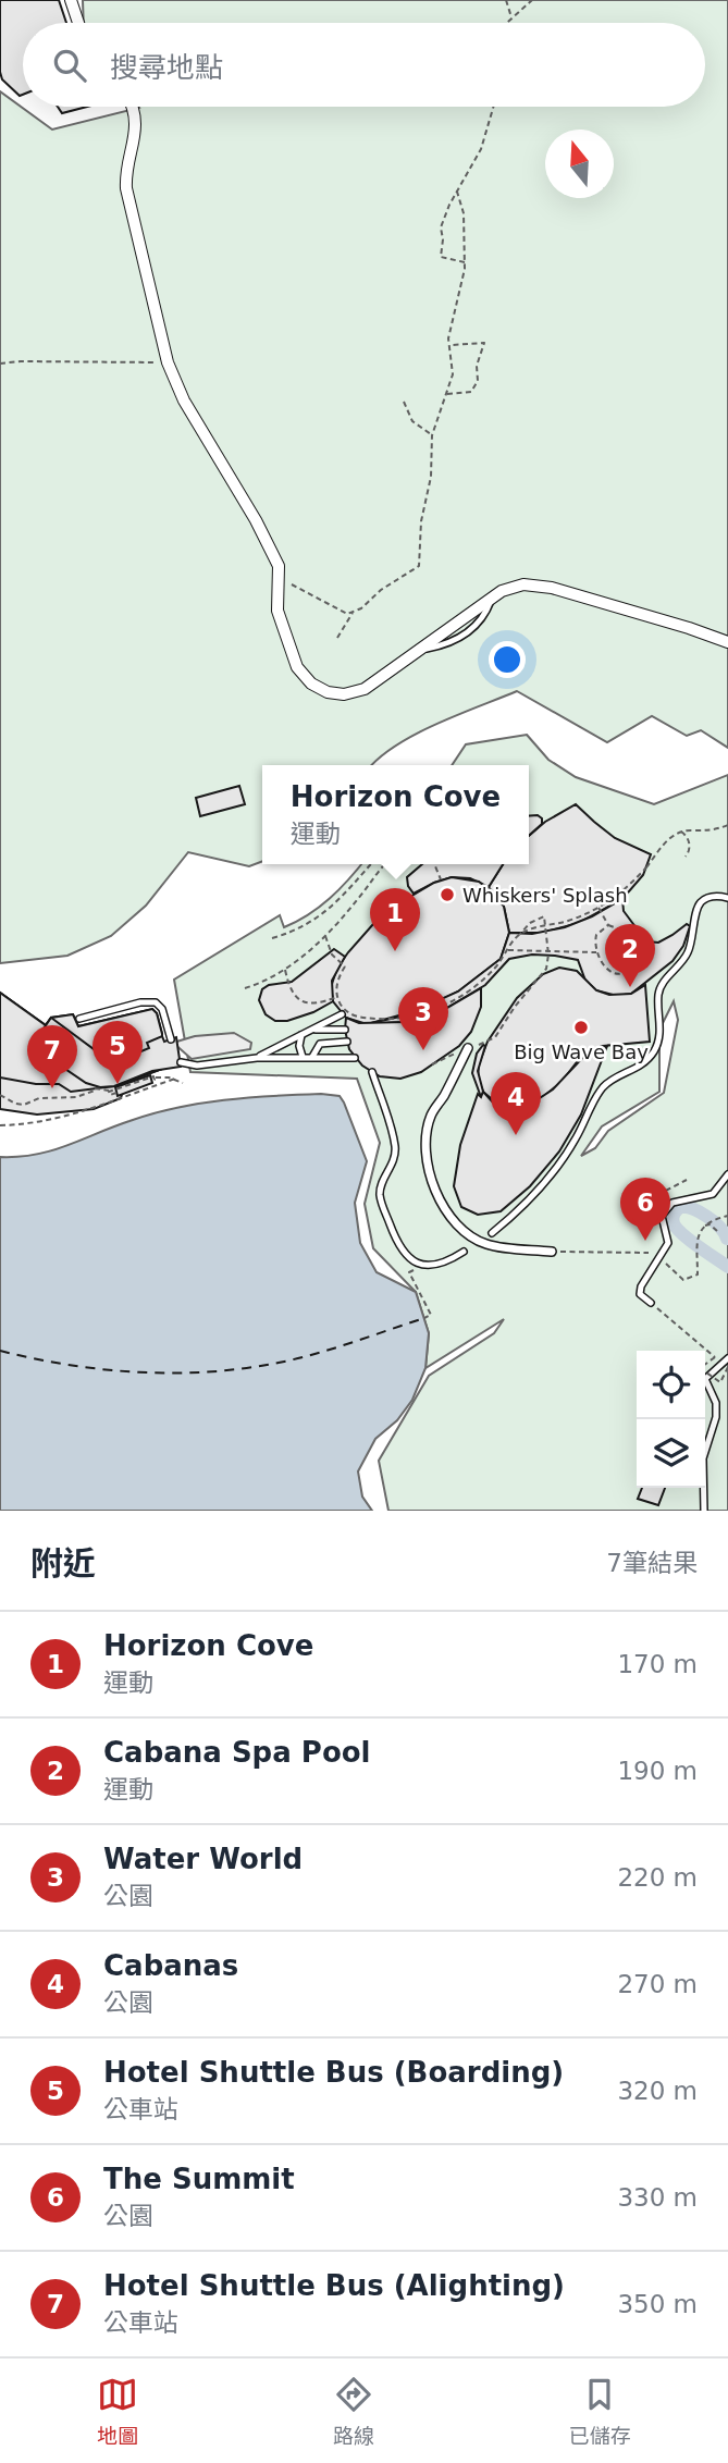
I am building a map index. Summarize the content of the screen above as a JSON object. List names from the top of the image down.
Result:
{
  "places": ["Whiskers' Splash", "Big Wave Bay"],
  "north": "top",
  "page": {
    "search": "搜尋地點",
    "popup": ["Horizon Cove", "運動"],
    "pins": [
      "1",
      "2",
      "3",
      "5",
      "7",
      "4",
      "6"
    ],
    "heading": ["附近", "7筆結果"],
    "list": [
      {
        "mark": "1",
        "name": "Horizon Cove",
        "note": "運動",
        "value": "170 m"
      },
      {
        "mark": "2",
        "name": "Cabana Spa Pool",
        "note": "運動",
        "value": "190 m"
      },
      {
        "mark": "3",
        "name": "Water World",
        "note": "公園",
        "value": "220 m"
      },
      {
        "mark": "4",
        "name": "Cabanas",
        "note": "公園",
        "value": "270 m"
      },
      {
        "mark": "5",
        "name": "Hotel Shuttle Bus (Boarding)",
        "note": "公車站",
        "value": "320 m"
      },
      {
        "mark": "6",
        "name": "The Summit",
        "note": "公園",
        "value": "330 m"
      },
      {
        "mark": "7",
        "name": "Hotel Shuttle Bus (Alighting)",
        "note": "公車站",
        "value": "350 m"
      }
    ],
    "nav": ["地圖", "路線", "已儲存"]
  }
}
